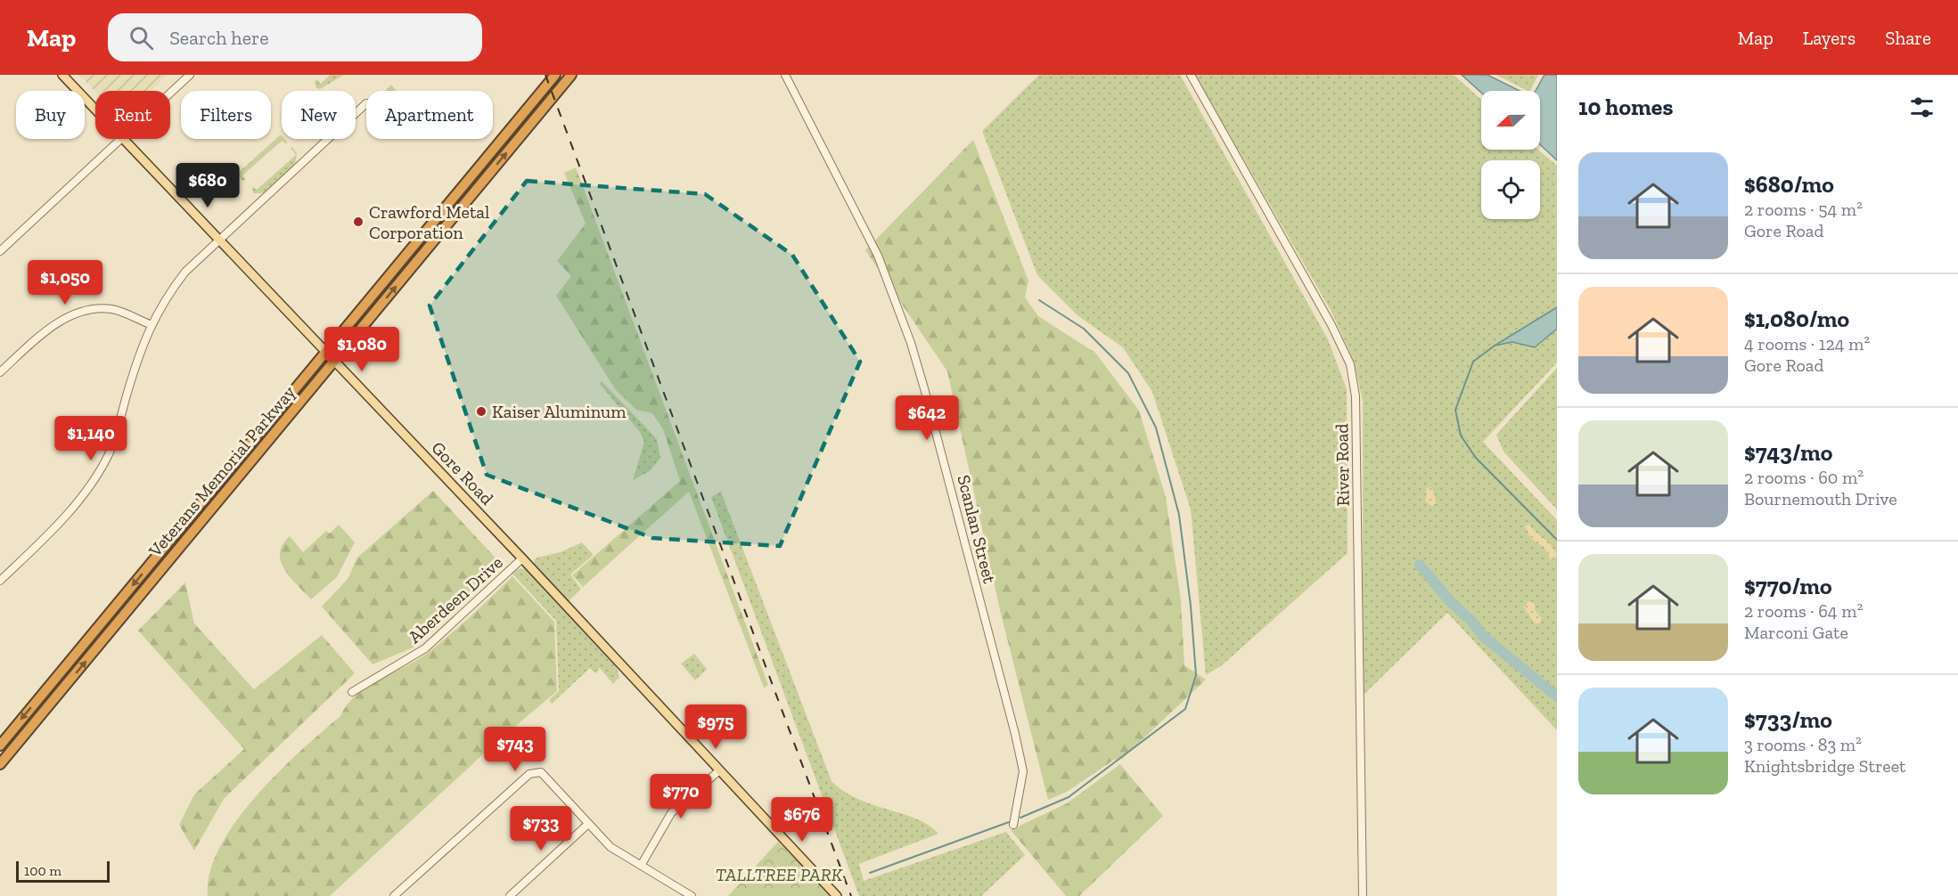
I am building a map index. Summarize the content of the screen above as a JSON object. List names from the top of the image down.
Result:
{
  "streets": {
    "highway": ["Veterans Memorial Parkway"],
    "main road": ["Gore Road"],
    "street": ["River Road", "Scanlan Street", "Aberdeen Drive"]
  },
  "crossings": [
    ["Veterans Memorial Parkway", "Gore Road"],
    ["Gore Road", "Aberdeen Drive"]
  ],
  "parks": ["TALLTREE PARK"],
  "places": ["Crawford Metal Corporation", "Kaiser Aluminum"],
  "scale_bar": "100 m",
  "north": "left",
  "page": {
    "header": "Map",
    "search": "Search here",
    "nav": ["Map", "Layers", "Share"],
    "heading": "10 homes",
    "chip": [
      "Buy",
      "Rent",
      "Filters",
      "New",
      "Apartment"
    ],
    "list": [
      {
        "name": "$680/mo",
        "note": "2 rooms · 54 m² · Gore Road"
      },
      {
        "name": "$1,080/mo",
        "note": "4 rooms · 124 m² · Gore Road"
      },
      {
        "name": "$743/mo",
        "note": "2 rooms · 60 m² · Bournemouth Drive"
      },
      {
        "name": "$770/mo",
        "note": "2 rooms · 64 m² · Marconi Gate"
      },
      {
        "name": "$733/mo",
        "note": "3 rooms · 83 m² · Knightsbridge Street"
      }
    ],
    "price": [
      "$680",
      "$1,050",
      "$1,080",
      "$642",
      "$1,140",
      "$975",
      "$743",
      "$770",
      "$676",
      "$733"
    ],
    "scale": "100 m"
  }
}
